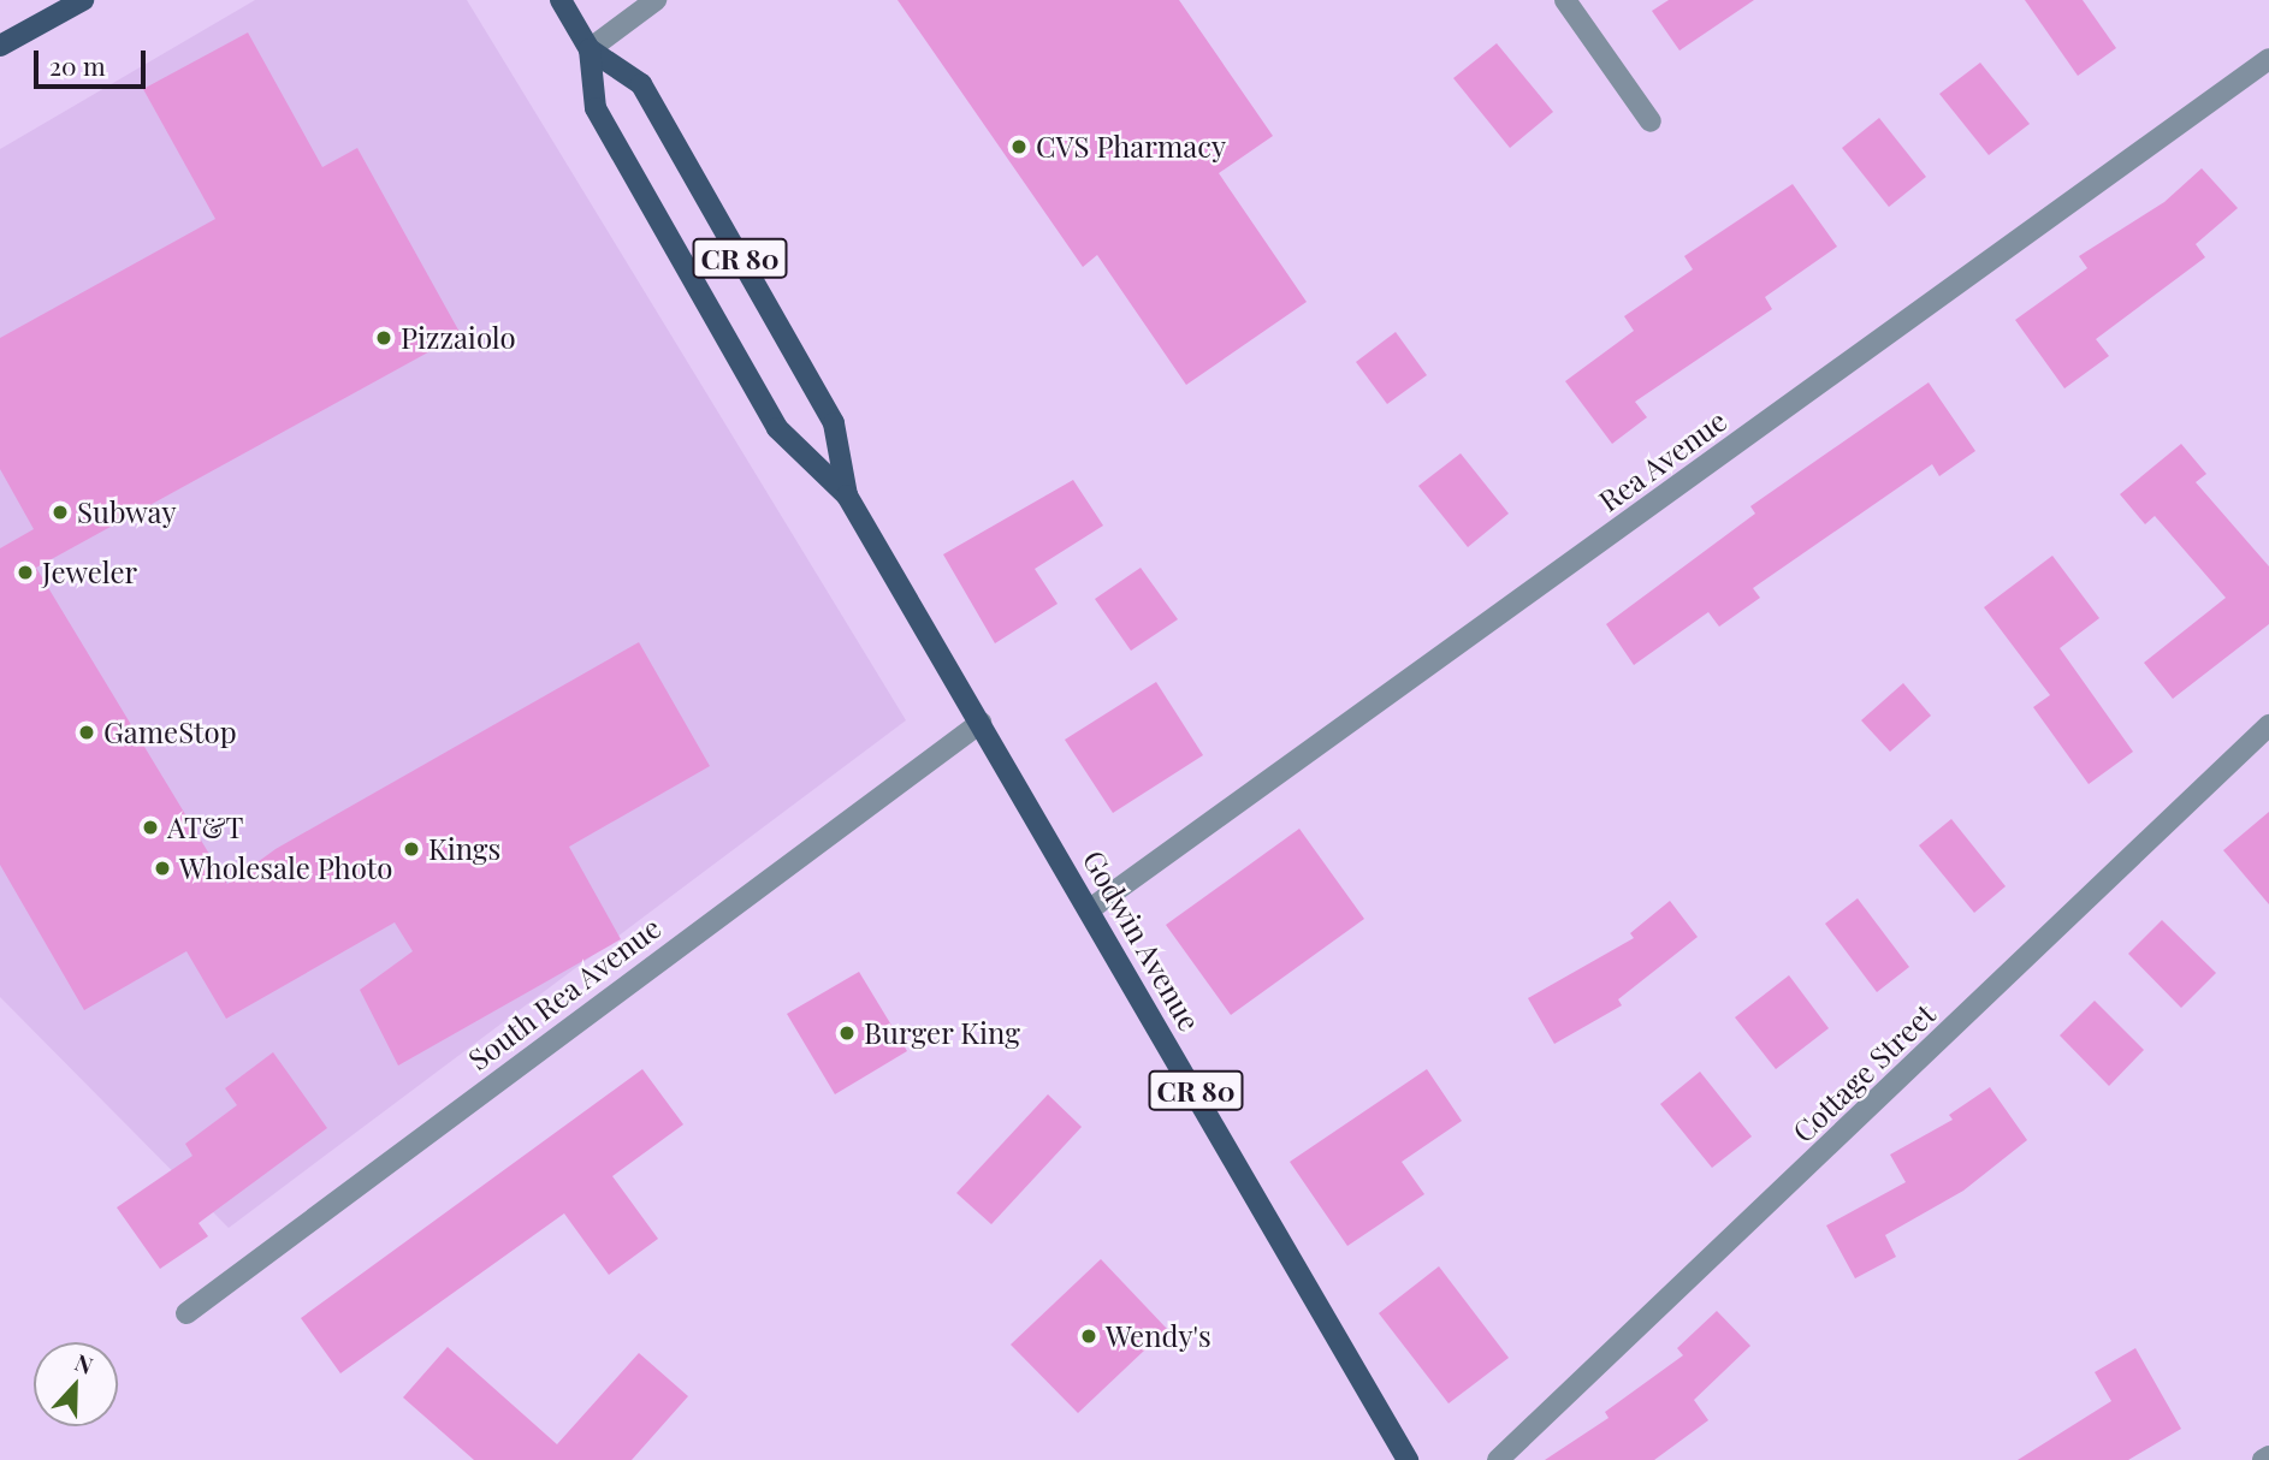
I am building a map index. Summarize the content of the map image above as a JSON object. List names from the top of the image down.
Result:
{
  "streets": {
    "main road": ["CR 80", "Godwin Avenue"],
    "street": ["Rea Avenue", "South Rea Avenue", "Cottage Street"]
  },
  "crossings": [
    ["Rea Avenue", "Godwin Avenue"],
    ["Godwin Avenue", "South Rea Avenue"]
  ],
  "places": [
    "CVS Pharmacy",
    "Pizzaiolo",
    "Subway",
    "Jeweler",
    "GameStop",
    "AT&T",
    "Kings",
    "Wholesale Photo",
    "Burger King",
    "Wendy's"
  ],
  "scale_bar": "20 m",
  "north": "top"
}
